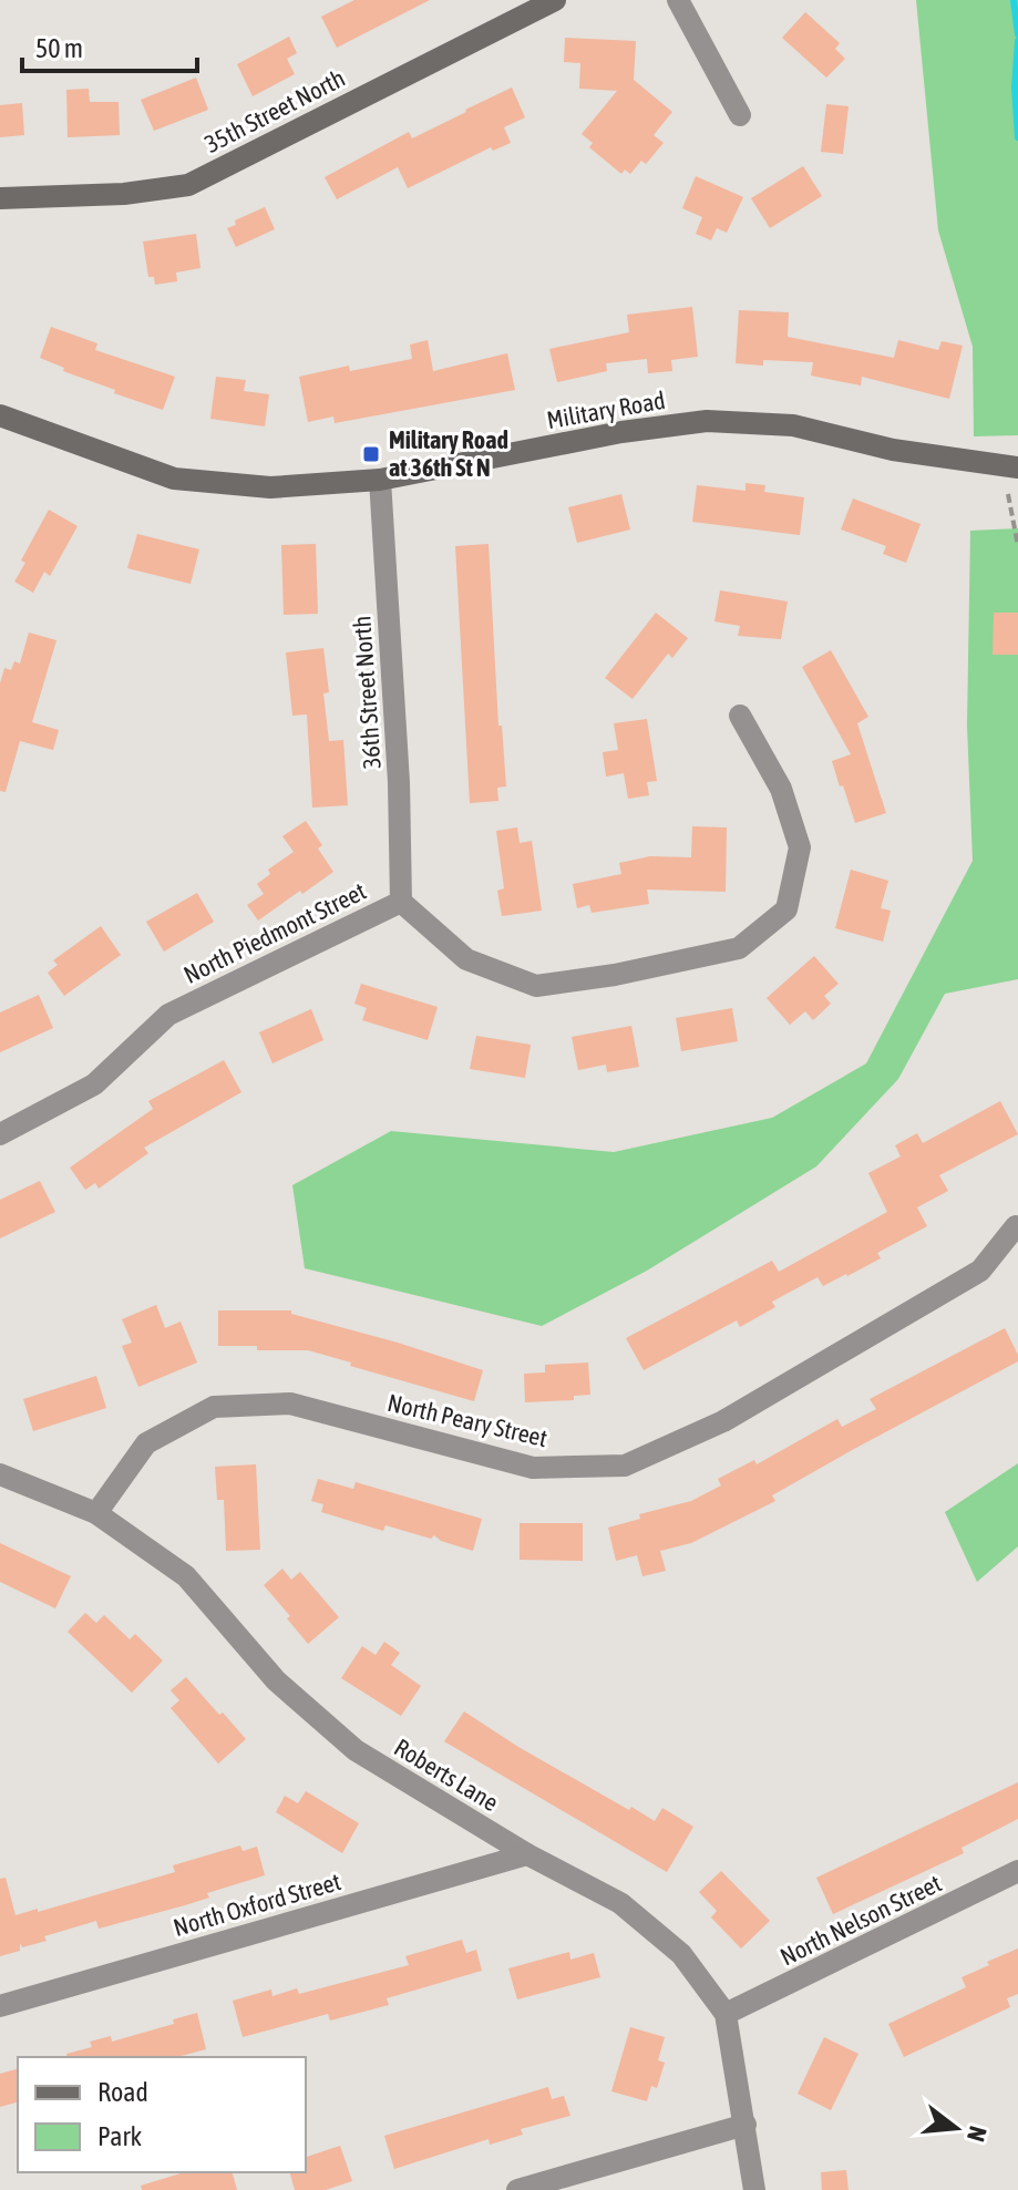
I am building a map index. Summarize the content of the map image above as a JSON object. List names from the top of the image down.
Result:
{
  "streets": {
    "main road": ["35th Street North", "Military Road"],
    "street": [
      "36th Street North",
      "North Piedmont Street",
      "North Peary Street",
      "Roberts Lane",
      "North Oxford Street",
      "North Nelson Street"
    ]
  },
  "crossings": [
    ["Military Road", "36th Street North"],
    ["36th Street North", "North Piedmont Street"],
    ["North Peary Street", "Roberts Lane"],
    ["Roberts Lane", "North Oxford Street"],
    ["Roberts Lane", "North Nelson Street"]
  ],
  "places": {
    "transit": ["Military Road at 36th St N"]
  },
  "legend": ["Road", "Park"],
  "scale_bar": "50 m",
  "north": "right"
}
